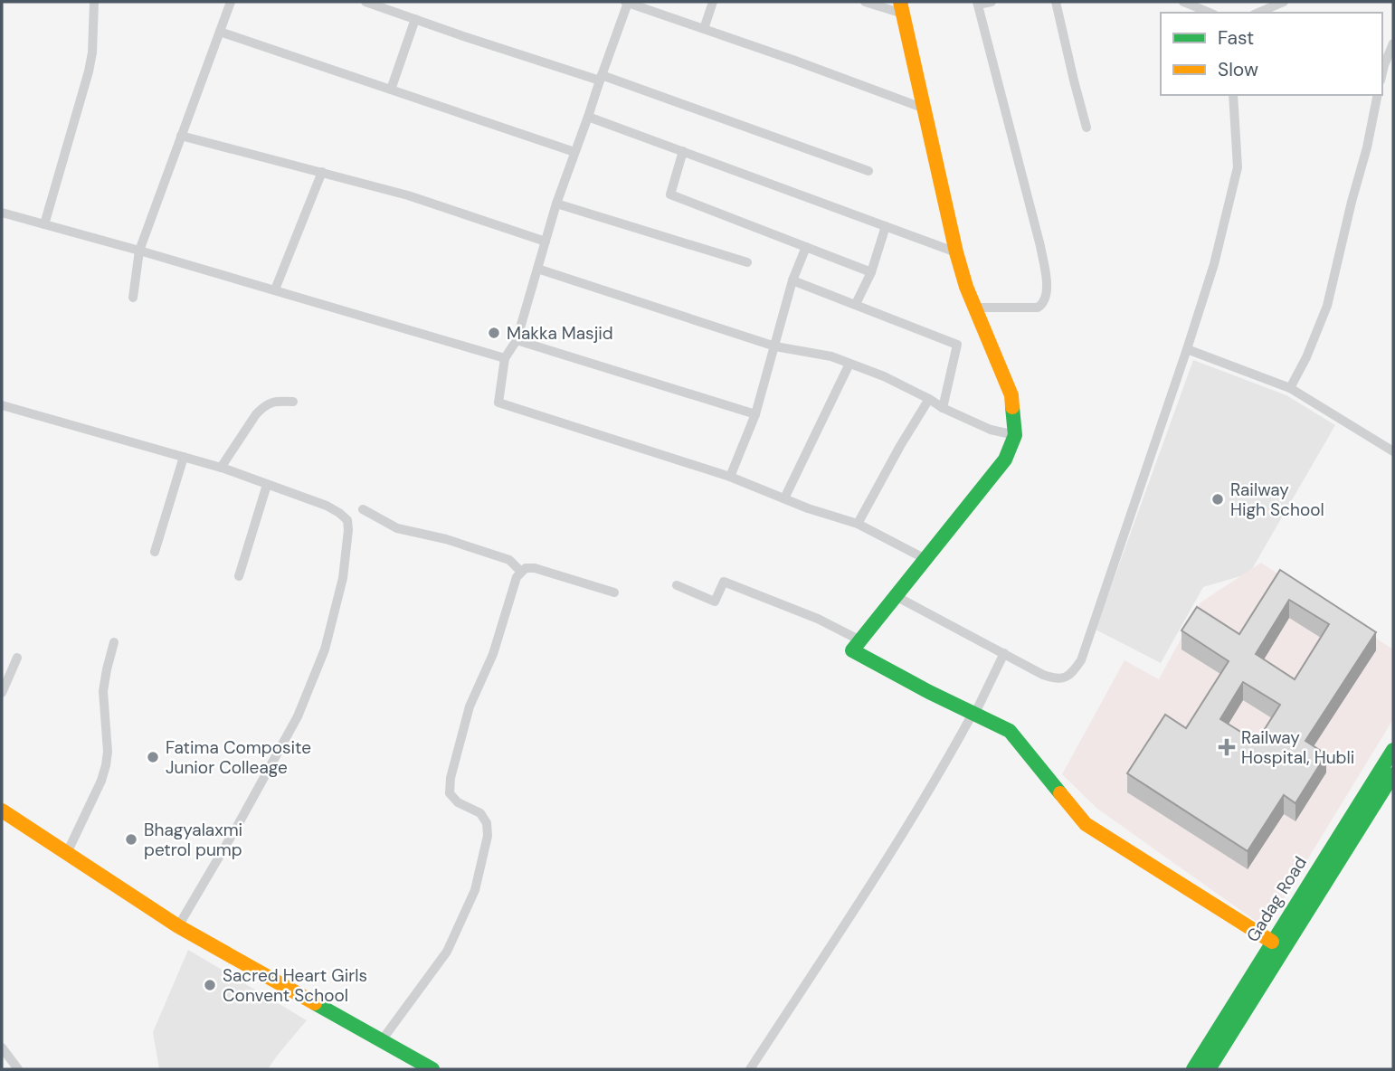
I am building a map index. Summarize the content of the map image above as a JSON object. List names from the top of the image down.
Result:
{
  "streets": {
    "main road": ["Gadag Road"]
  },
  "places": {
    "other": [
      "Makka Masjid",
      "Railway High School",
      "Fatima Composite Junior Colleage",
      "Bhagyalaxmi petrol pump",
      "Sacred Heart Girls Convent School"
    ],
    "health": ["Railway Hospital, Hubli"]
  },
  "legend": ["Fast", "Slow"]
}
